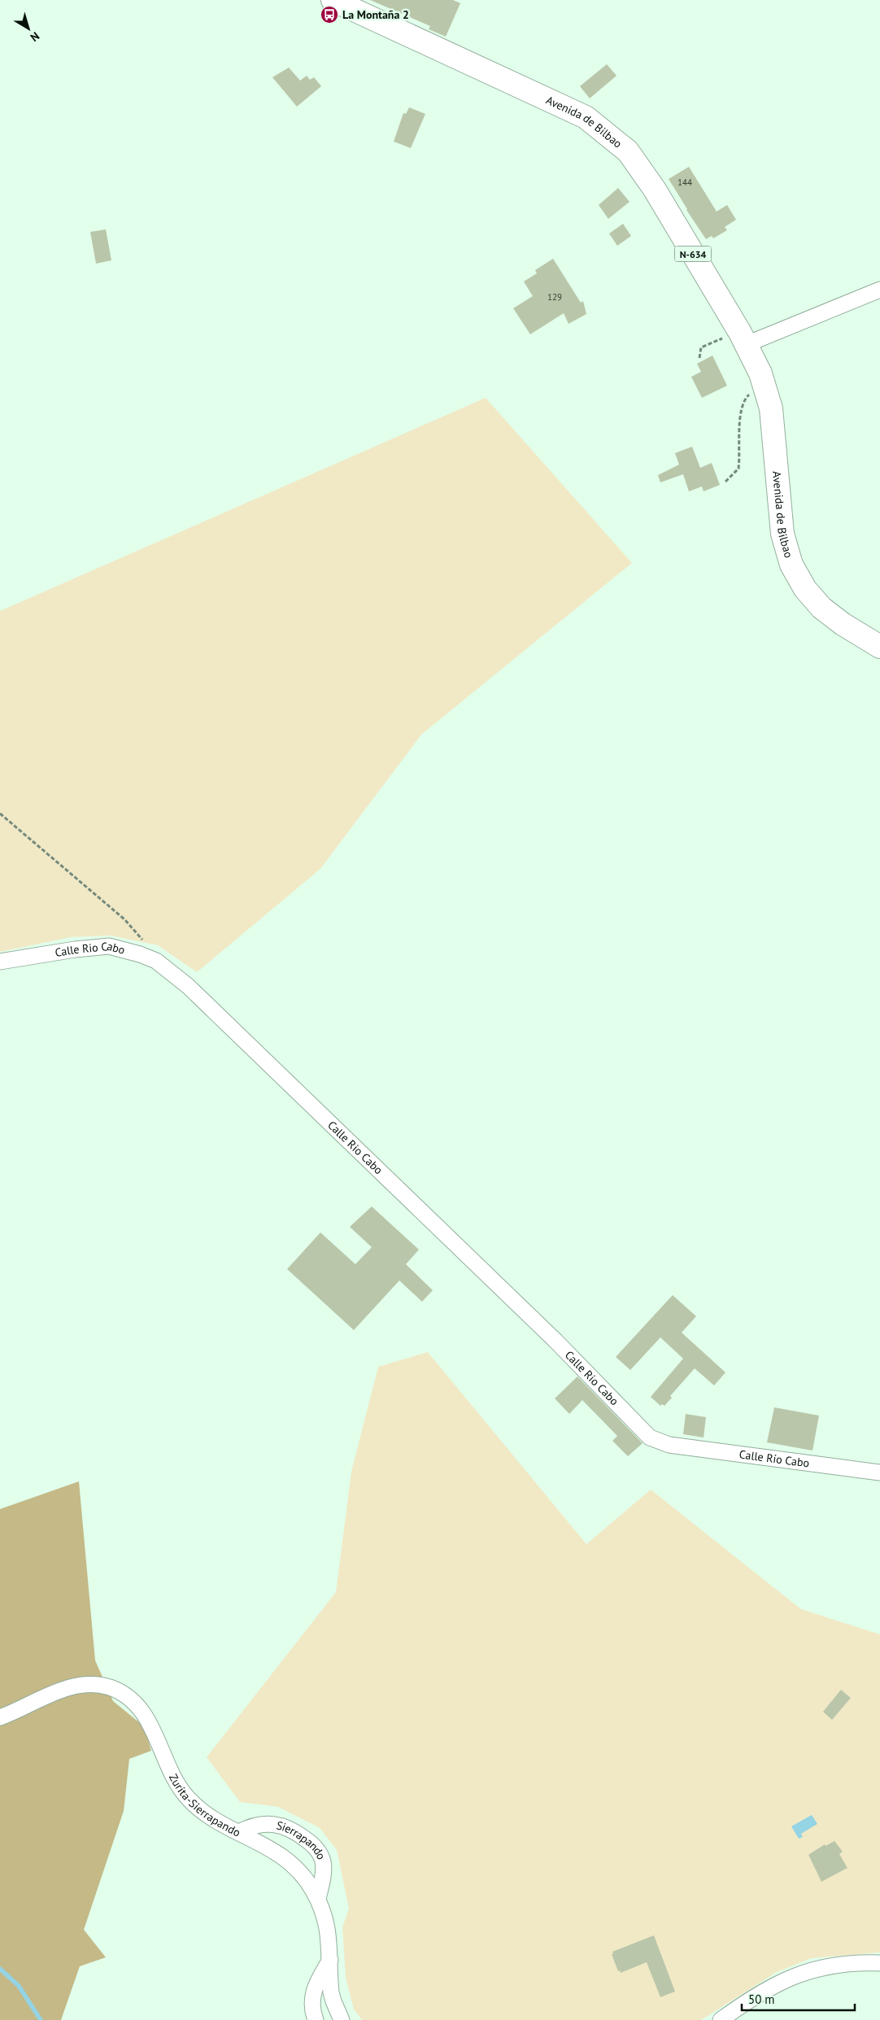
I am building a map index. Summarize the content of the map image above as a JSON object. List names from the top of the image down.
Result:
{
  "streets": {
    "highway": ["Avenida de Bilbao", "N-634"],
    "street": [
      "Calle Rio Cabo",
      "Calle Río Cabo",
      "Zurita-Sierrapando",
      "Sierrapando"
    ]
  },
  "crossings": [
    ["Calle Rio Cabo", "Calle Río Cabo"],
    ["Zurita-Sierrapando", "Sierrapando"]
  ],
  "places": {
    "bus stop": ["La Montaña 2"]
  },
  "house_numbers": ["144", "129"],
  "scale_bar": "50 m",
  "north": "bottom right"
}
